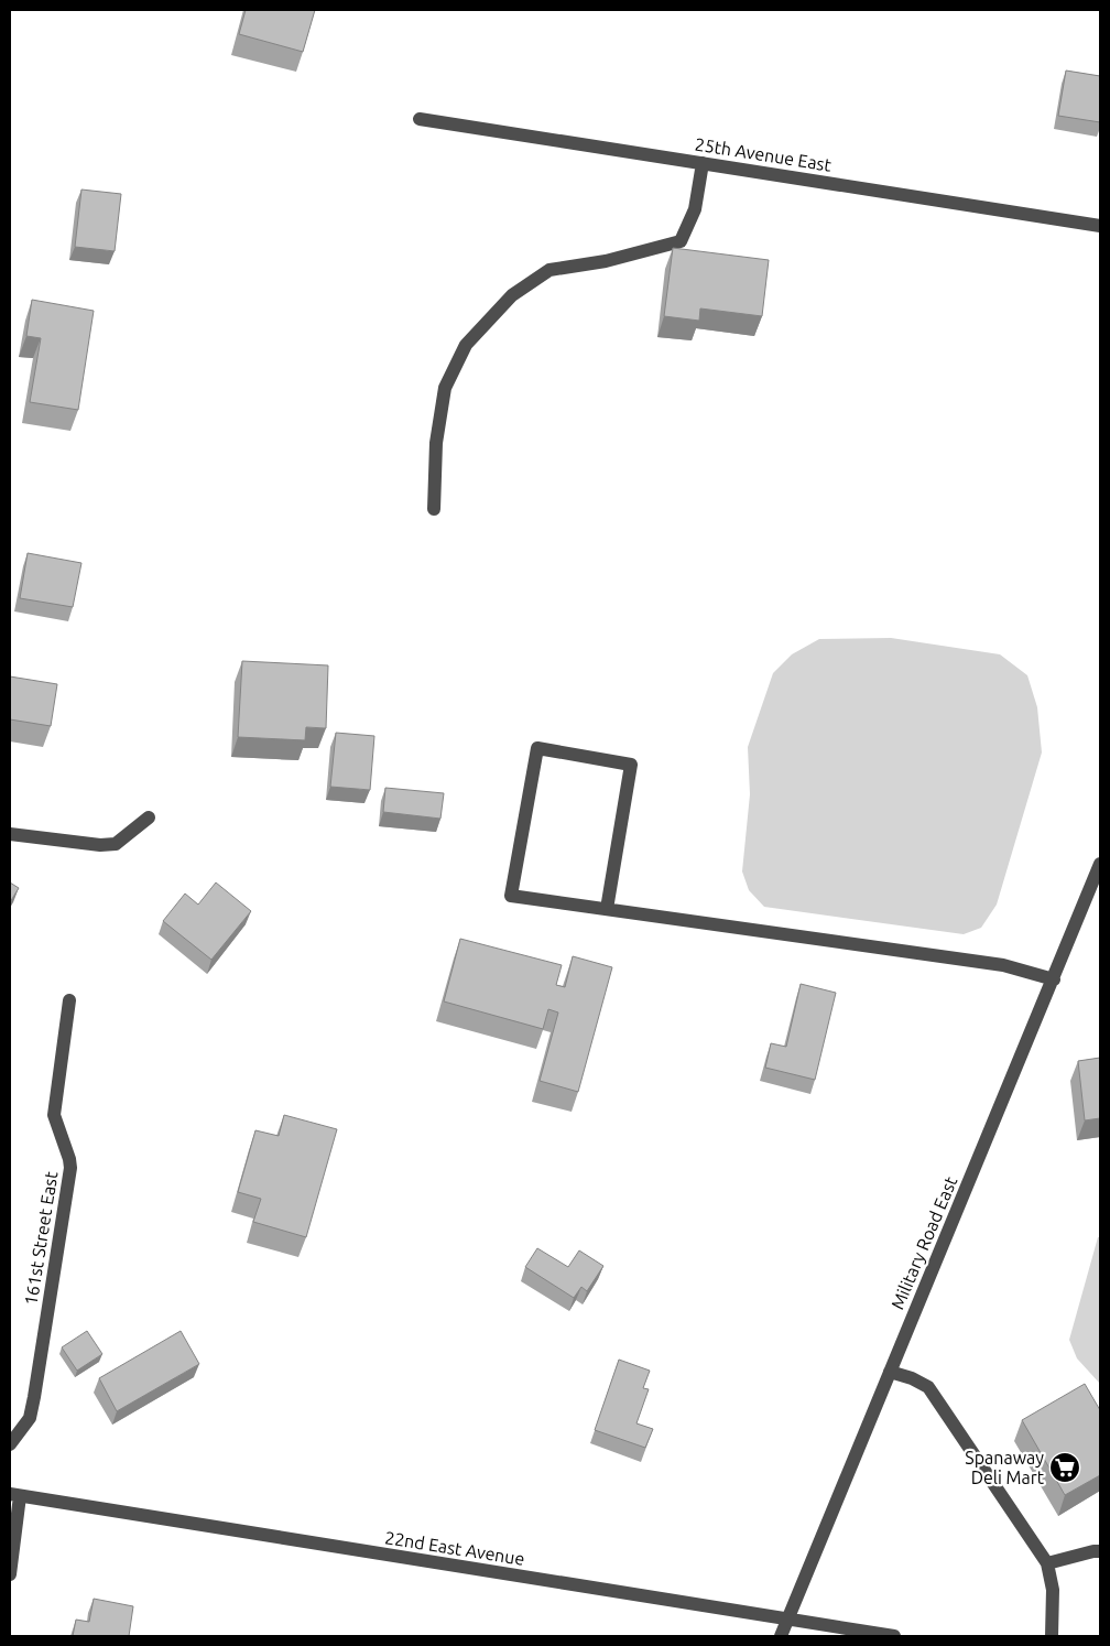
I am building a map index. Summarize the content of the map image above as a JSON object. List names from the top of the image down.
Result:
{
  "streets": {
    "street": [
      "25th Avenue East",
      "161st Street East",
      "Military Road East",
      "22nd East Avenue"
    ]
  },
  "crossings": [
    ["Military Road East", "22nd East Avenue"]
  ],
  "places": {
    "supermarket": ["Spanaway Deli Mart"]
  }
}
